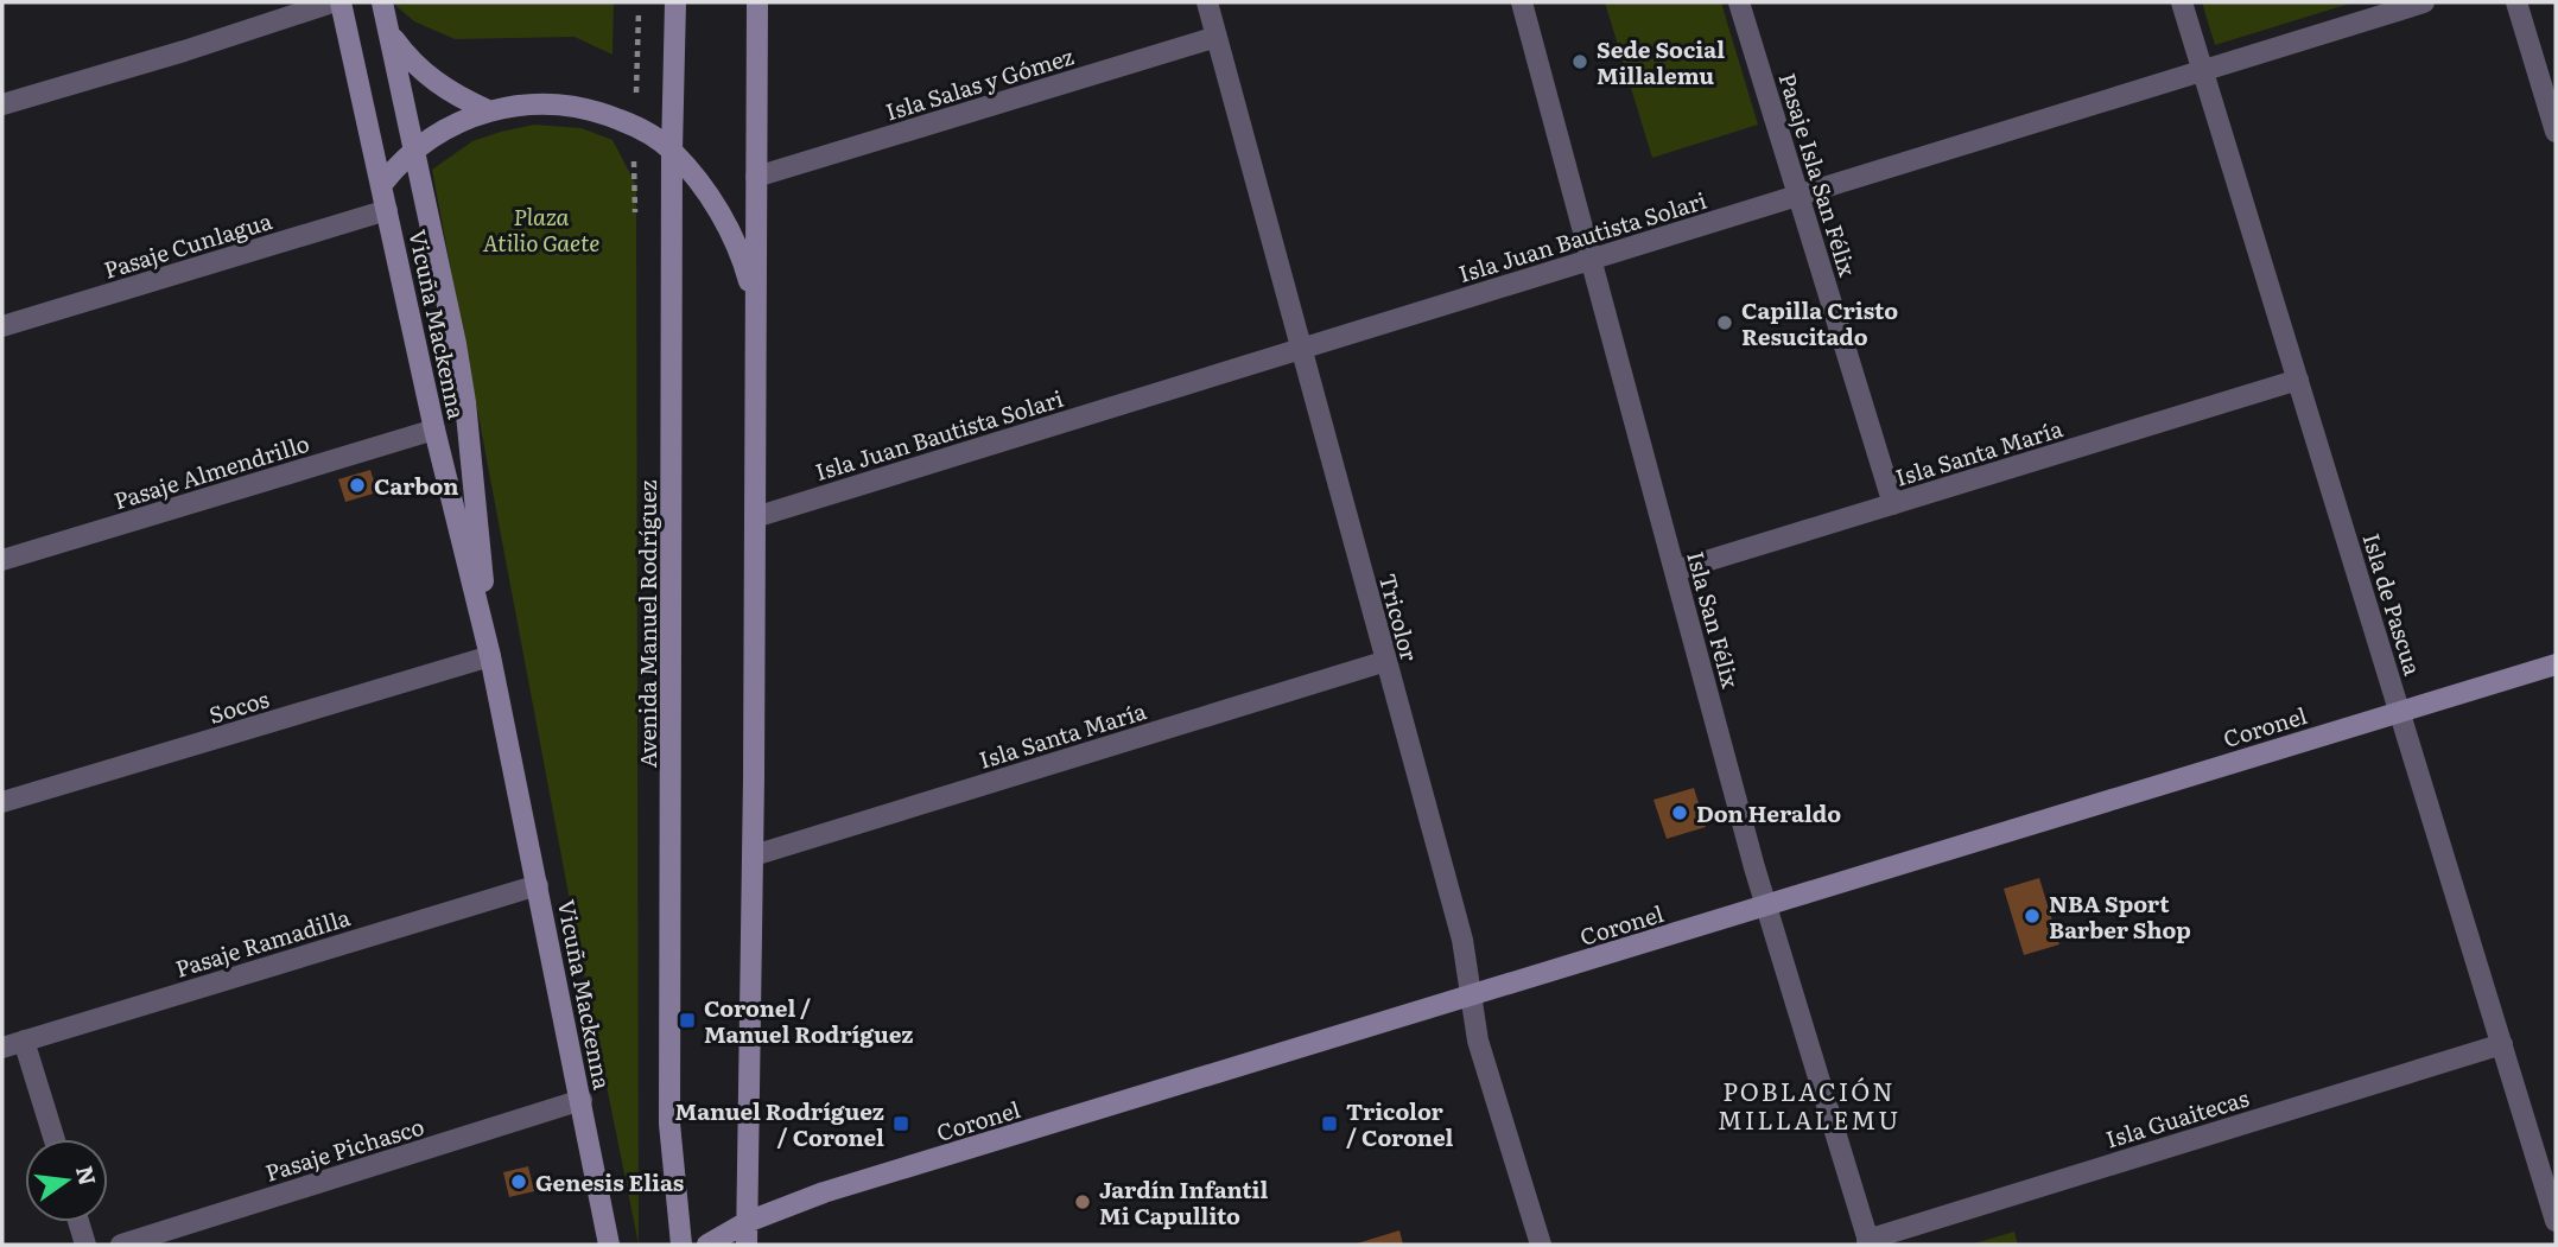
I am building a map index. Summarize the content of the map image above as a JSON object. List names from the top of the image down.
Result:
{
  "streets": {
    "street": [
      "Isla Salas y Gómez",
      "Pasaje Isla San Félix",
      "Isla Juan Bautista Solari",
      "Pasaje Cunlagua",
      "Vicuña Mackenna",
      "Isla Santa María",
      "Pasaje Almendrillo",
      "Isla de Pascua",
      "Tricolor",
      "Isla San Félix",
      "Avenida Manuel Rodríguez",
      "Socos",
      "Coronel",
      "Pasaje Ramadilla",
      "Isla Guaitecas",
      "Pasaje Pichasco"
    ]
  },
  "crossings": [
    ["Isla Salas y Gómez", "Tricolor"],
    ["Pasaje Isla San Félix", "Isla Juan Bautista Solari"],
    ["Pasaje Isla San Félix", "Isla Santa María"],
    ["Isla Juan Bautista Solari", "Isla de Pascua"],
    ["Isla Juan Bautista Solari", "Tricolor"],
    ["Isla Juan Bautista Solari", "Isla San Félix"],
    ["Pasaje Cunlagua", "Vicuña Mackenna"],
    ["Vicuña Mackenna", "Pasaje Almendrillo"],
    ["Vicuña Mackenna", "Socos"],
    ["Vicuña Mackenna", "Pasaje Ramadilla"],
    ["Vicuña Mackenna", "Pasaje Pichasco"],
    ["Isla Santa María", "Isla de Pascua"],
    ["Isla Santa María", "Tricolor"],
    ["Isla Santa María", "Isla San Félix"],
    ["Isla de Pascua", "Coronel"],
    ["Isla de Pascua", "Isla Guaitecas"],
    ["Tricolor", "Coronel"],
    ["Isla San Félix", "Coronel"],
    ["Isla San Félix", "Isla Guaitecas"]
  ],
  "districts": ["POBLACIÓN MILLALEMU"],
  "parks": ["Plaza Atilio Gaete"],
  "places": {
    "other": [
      "Sede Social Millalemu",
      "Capilla Cristo Resucitado",
      "Carbon",
      "Don Heraldo",
      "NBA Sport Barber Shop",
      "Genesis Elias",
      "Jardín Infantil Mi Capullito"
    ],
    "transit": ["Coronel / Manuel Rodríguez", "Manuel Rodríguez / Coronel", "Tricolor / Coronel"]
  },
  "north": "right"
}
